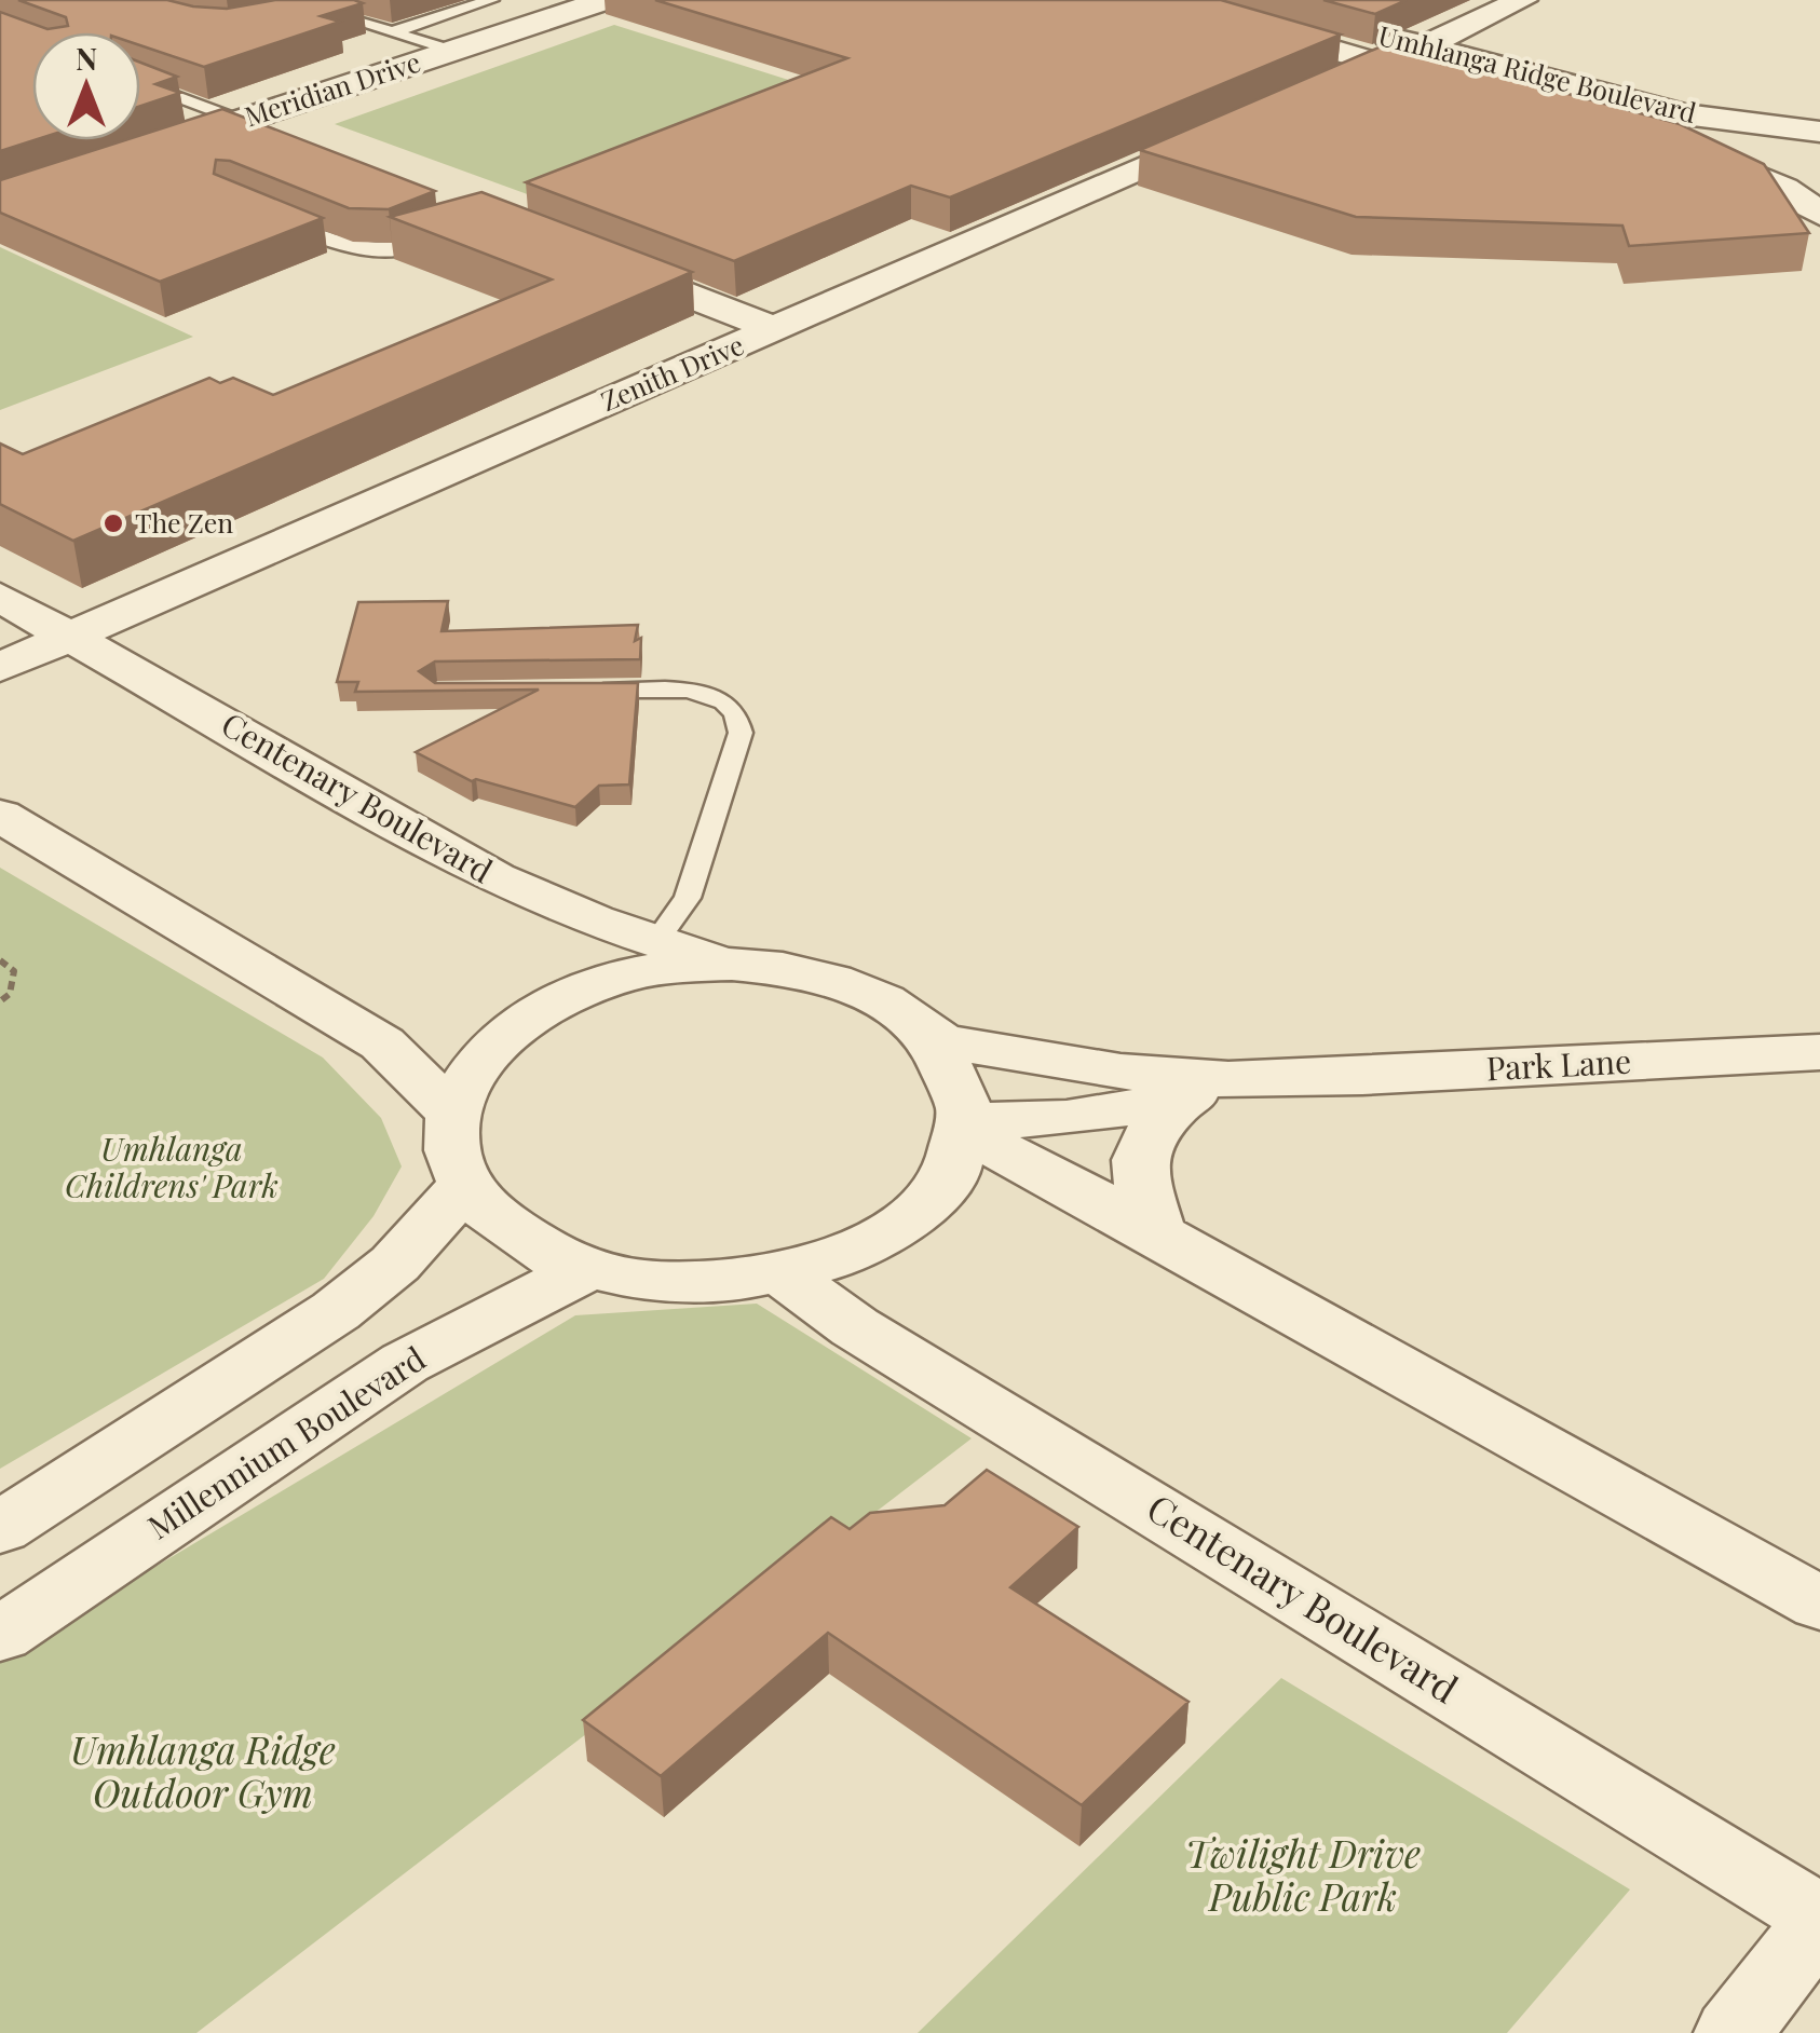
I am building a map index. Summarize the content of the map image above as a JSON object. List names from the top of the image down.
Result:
{
  "streets": {
    "street": [
      "Umhlanga Ridge Boulevard",
      "Meridian Drive",
      "Zenith Drive",
      "Centenary Boulevard",
      "Park Lane",
      "Millennium Boulevard"
    ]
  },
  "crossings": [
    ["Zenith Drive", "Centenary Boulevard"]
  ],
  "parks": ["Umhlanga Childrens' Park", "Umhlanga Ridge Outdoor Gym", "Twilight Drive Public Park"],
  "places": ["The Zen"],
  "north": "top"
}
